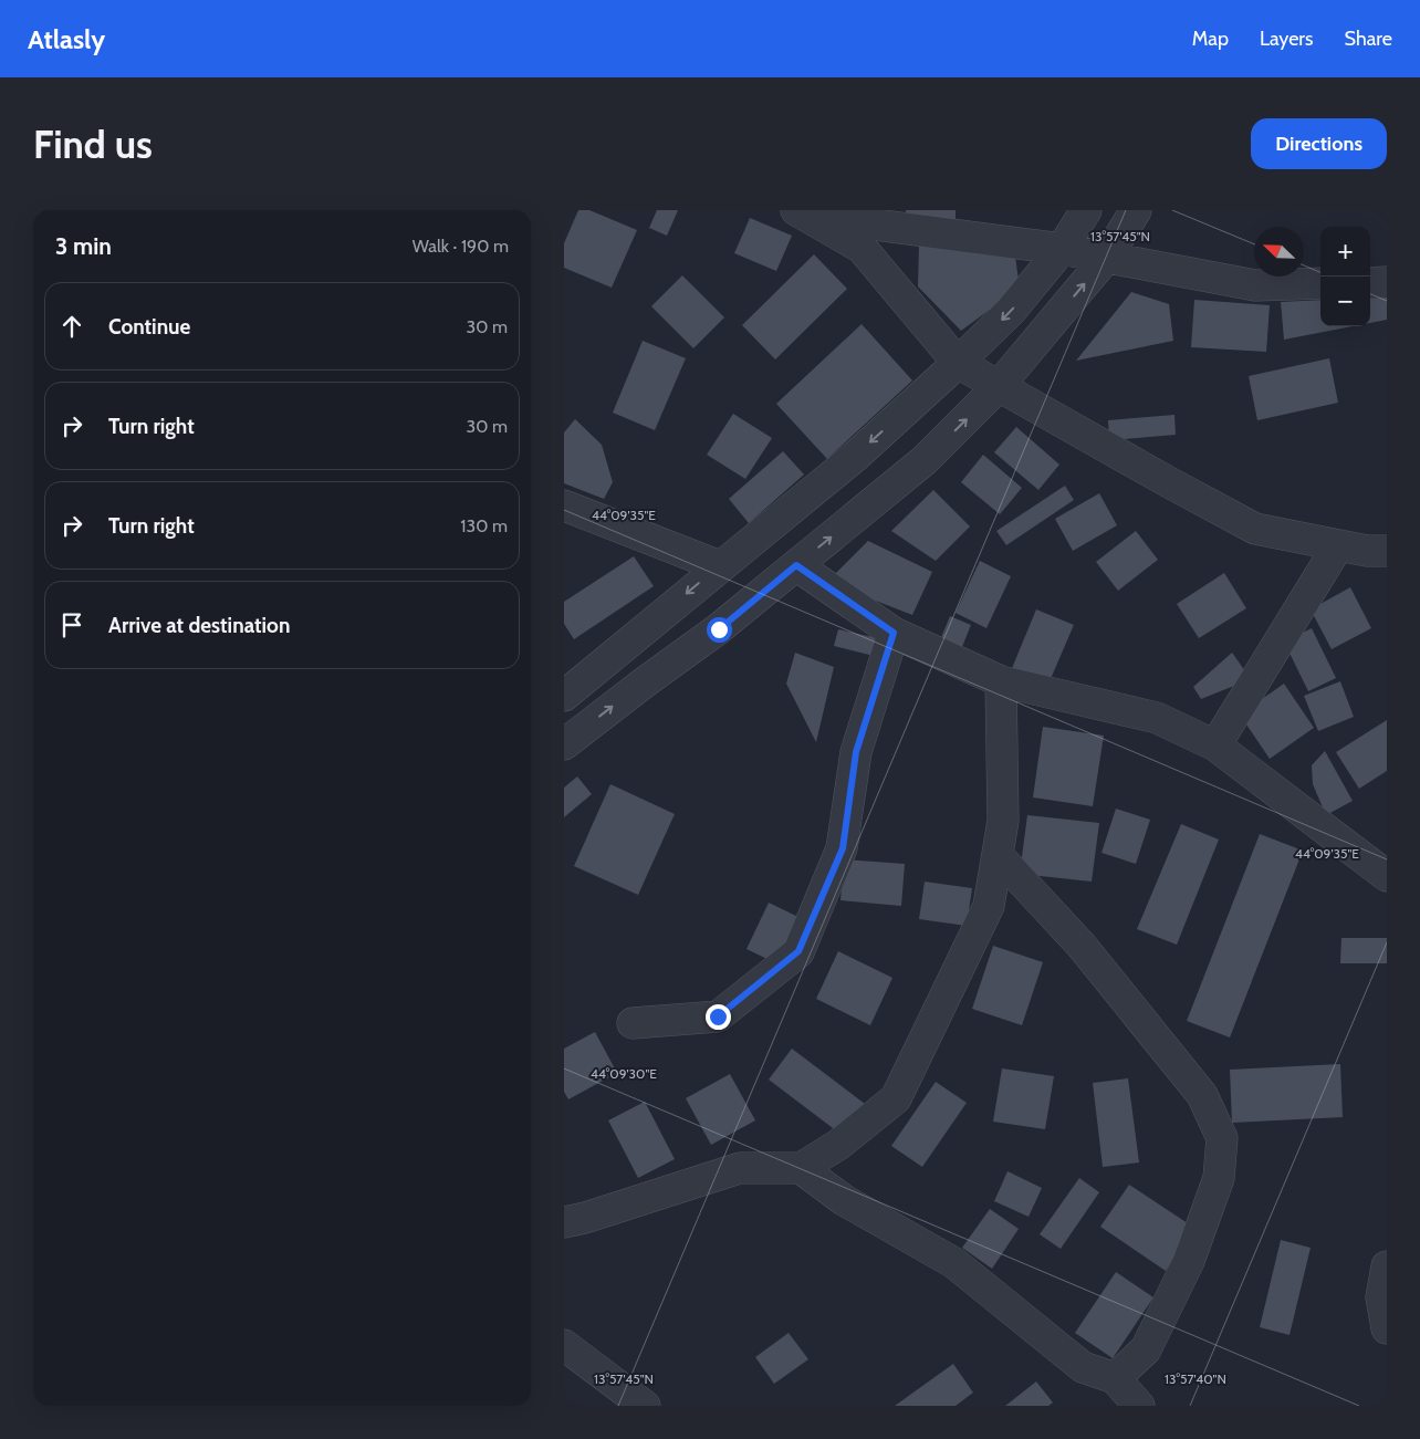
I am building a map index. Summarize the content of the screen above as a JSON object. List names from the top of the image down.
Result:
{
  "north": "top left",
  "page": {
    "header": "Atlasly",
    "nav": ["Map", "Layers", "Share"],
    "buttons": "Directions",
    "title": "Find us",
    "heading": ["3 min", "Walk · 190 m"],
    "map_buttons": ["+", "−"],
    "list": [
      ["Continue", "30 m"],
      ["Turn right", "30 m"],
      ["Turn right", "130 m"],
      "Arrive at destination"
    ]
  },
  "coordinates": [
    "13°57'45\"N",
    "44°09'35\"E",
    "44°09'30\"E",
    "13°57'40\"N"
  ]
}
